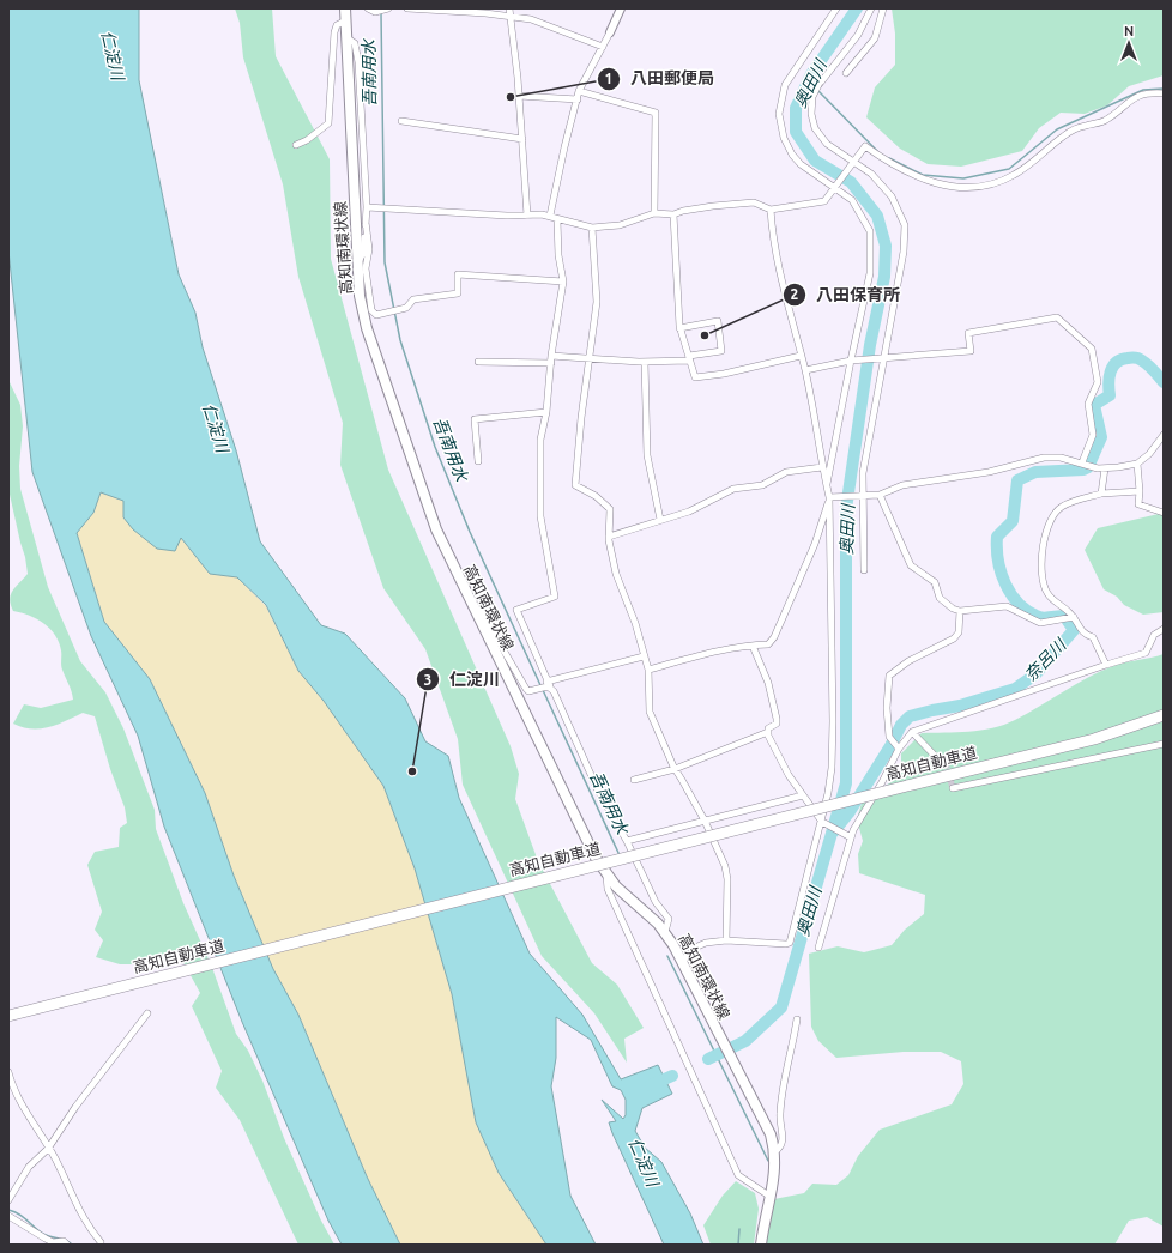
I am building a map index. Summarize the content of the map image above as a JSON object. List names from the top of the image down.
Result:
{
  "streets": {
    "highway": ["高知自動車道"],
    "main road": ["高知南環状線"]
  },
  "water": [
    "仁淀川",
    "吾南用水",
    "奥田川",
    "奈呂川"
  ],
  "places": ["八田郵便局", "八田保育所", "仁淀川"],
  "north": "top"
}
